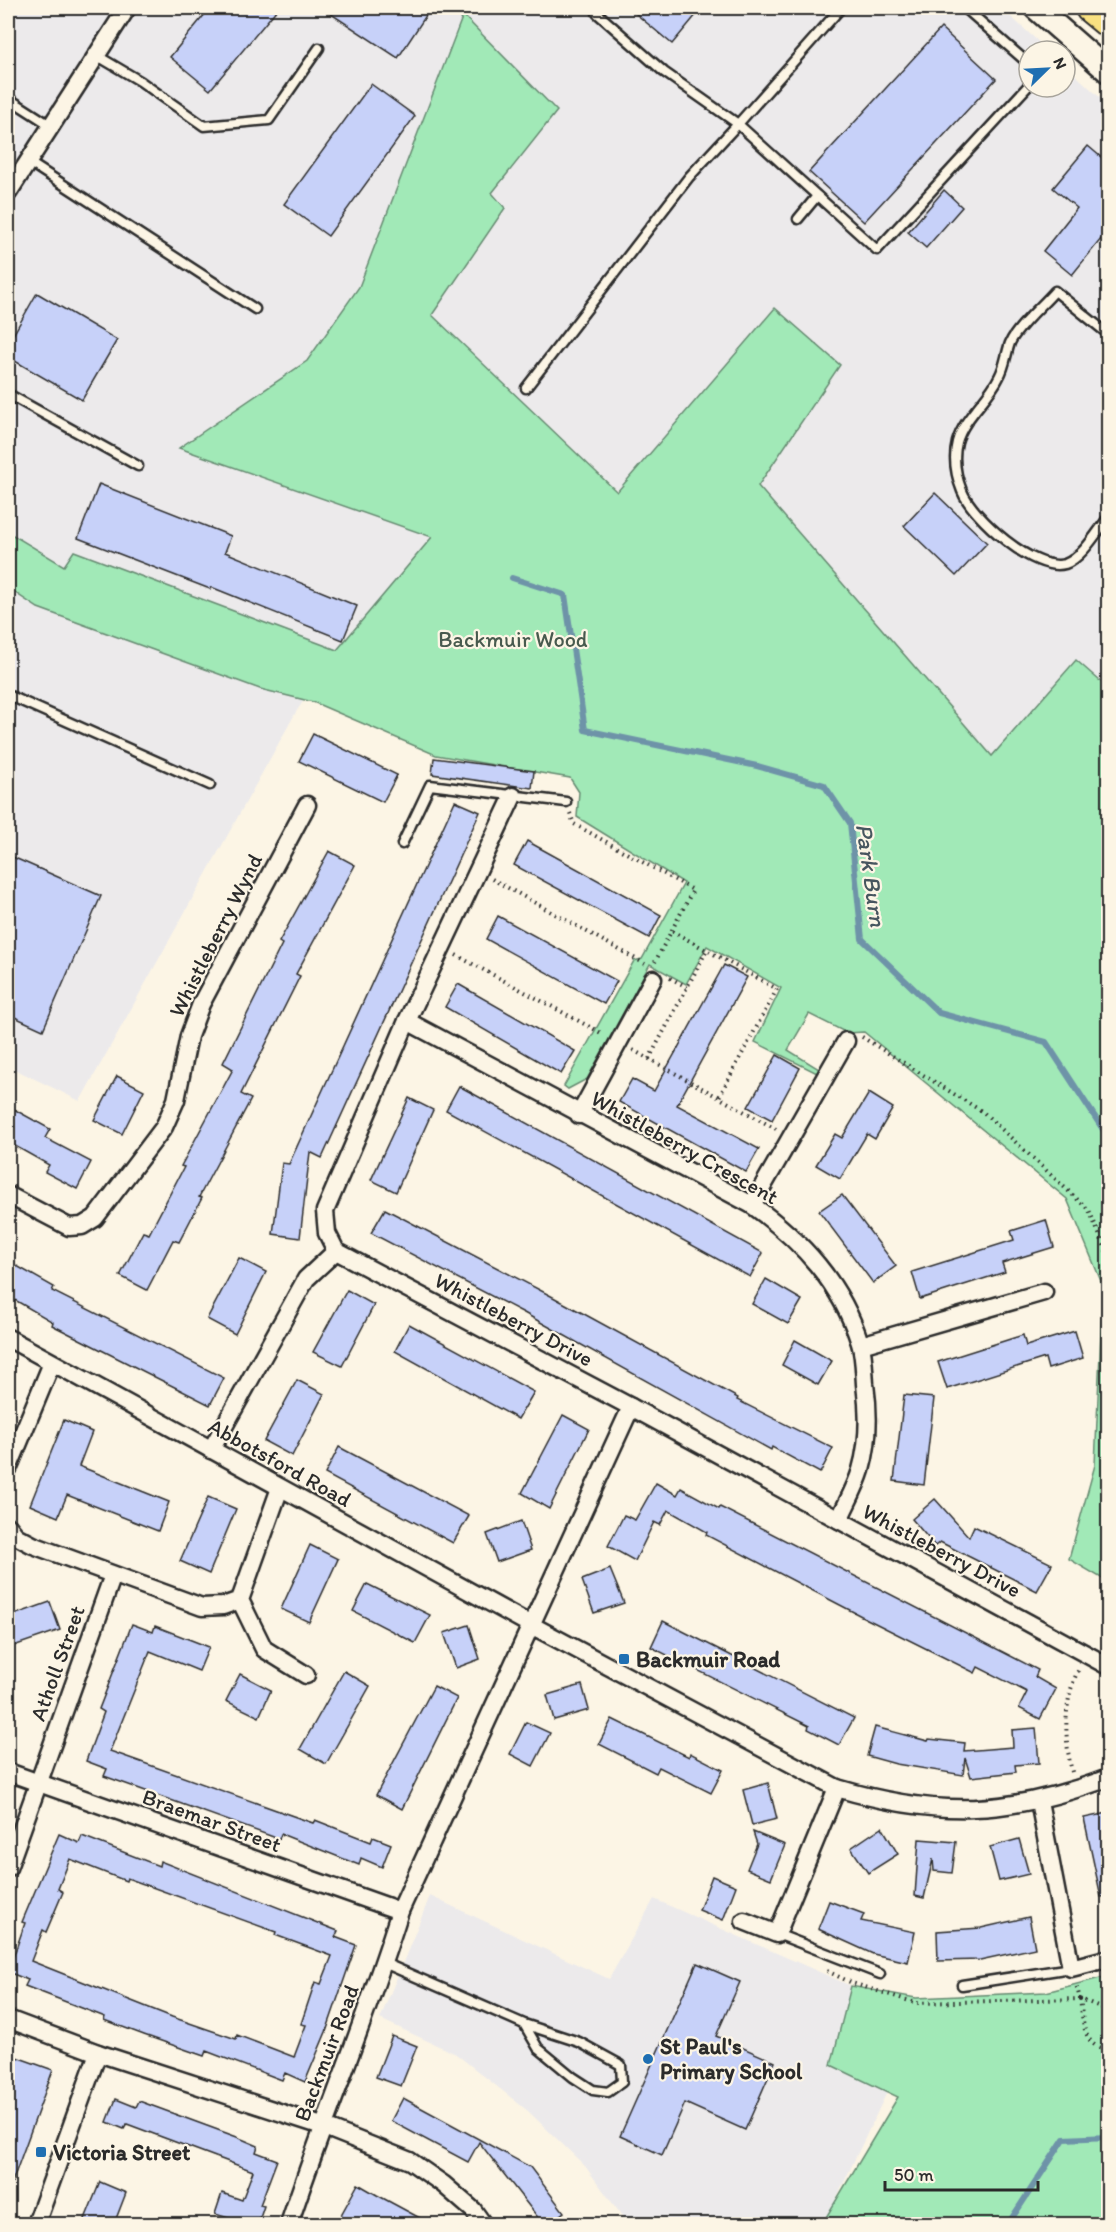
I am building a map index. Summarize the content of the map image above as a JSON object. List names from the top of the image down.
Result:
{
  "streets": {
    "street": [
      "Whistleberry Wynd",
      "Whistleberry Crescent",
      "Whistleberry Drive",
      "Abbotsford Road",
      "Atholl Street",
      "Braemar Street",
      "Backmuir Road"
    ]
  },
  "crossings": [
    ["Whistleberry Crescent", "Whistleberry Drive"],
    ["Whistleberry Drive", "Backmuir Road"],
    ["Abbotsford Road", "Backmuir Road"],
    ["Atholl Street", "Braemar Street"],
    ["Braemar Street", "Backmuir Road"]
  ],
  "water": ["Park Burn"],
  "parks": ["Backmuir Wood"],
  "places": {
    "transit": ["Backmuir Road", "Victoria Street"],
    "other": ["St Paul's Primary School"]
  },
  "scale_bar": "50 m",
  "north": "top right"
}
